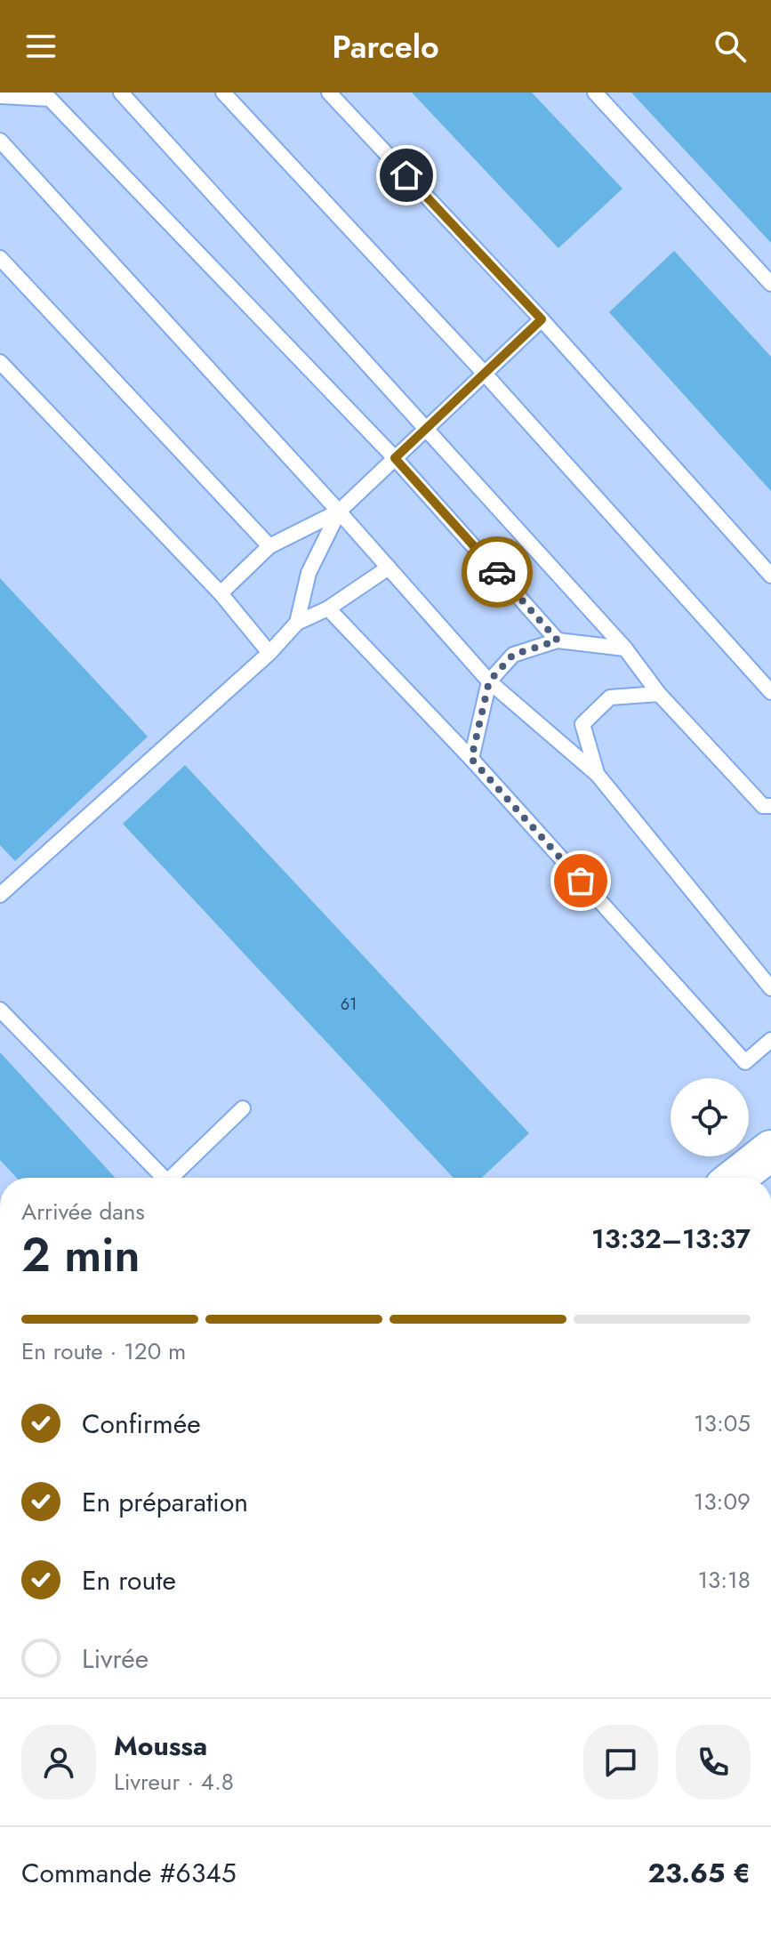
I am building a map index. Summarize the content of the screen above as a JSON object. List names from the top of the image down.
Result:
{
  "house_numbers": ["61"],
  "page": {
    "header": "Parcelo",
    "heading": ["2 min", "Arrivée dans", "13:32–13:37"],
    "panel": [
      "Moussa",
      "Livreur · 4.8",
      "Commande #6345",
      "23.65 €"
    ],
    "bar": "En route · 120 m",
    "list": [
      ["Confirmée", "13:05"],
      ["En préparation", "13:09"],
      ["En route", "13:18"],
      "Livrée"
    ]
  }
}
